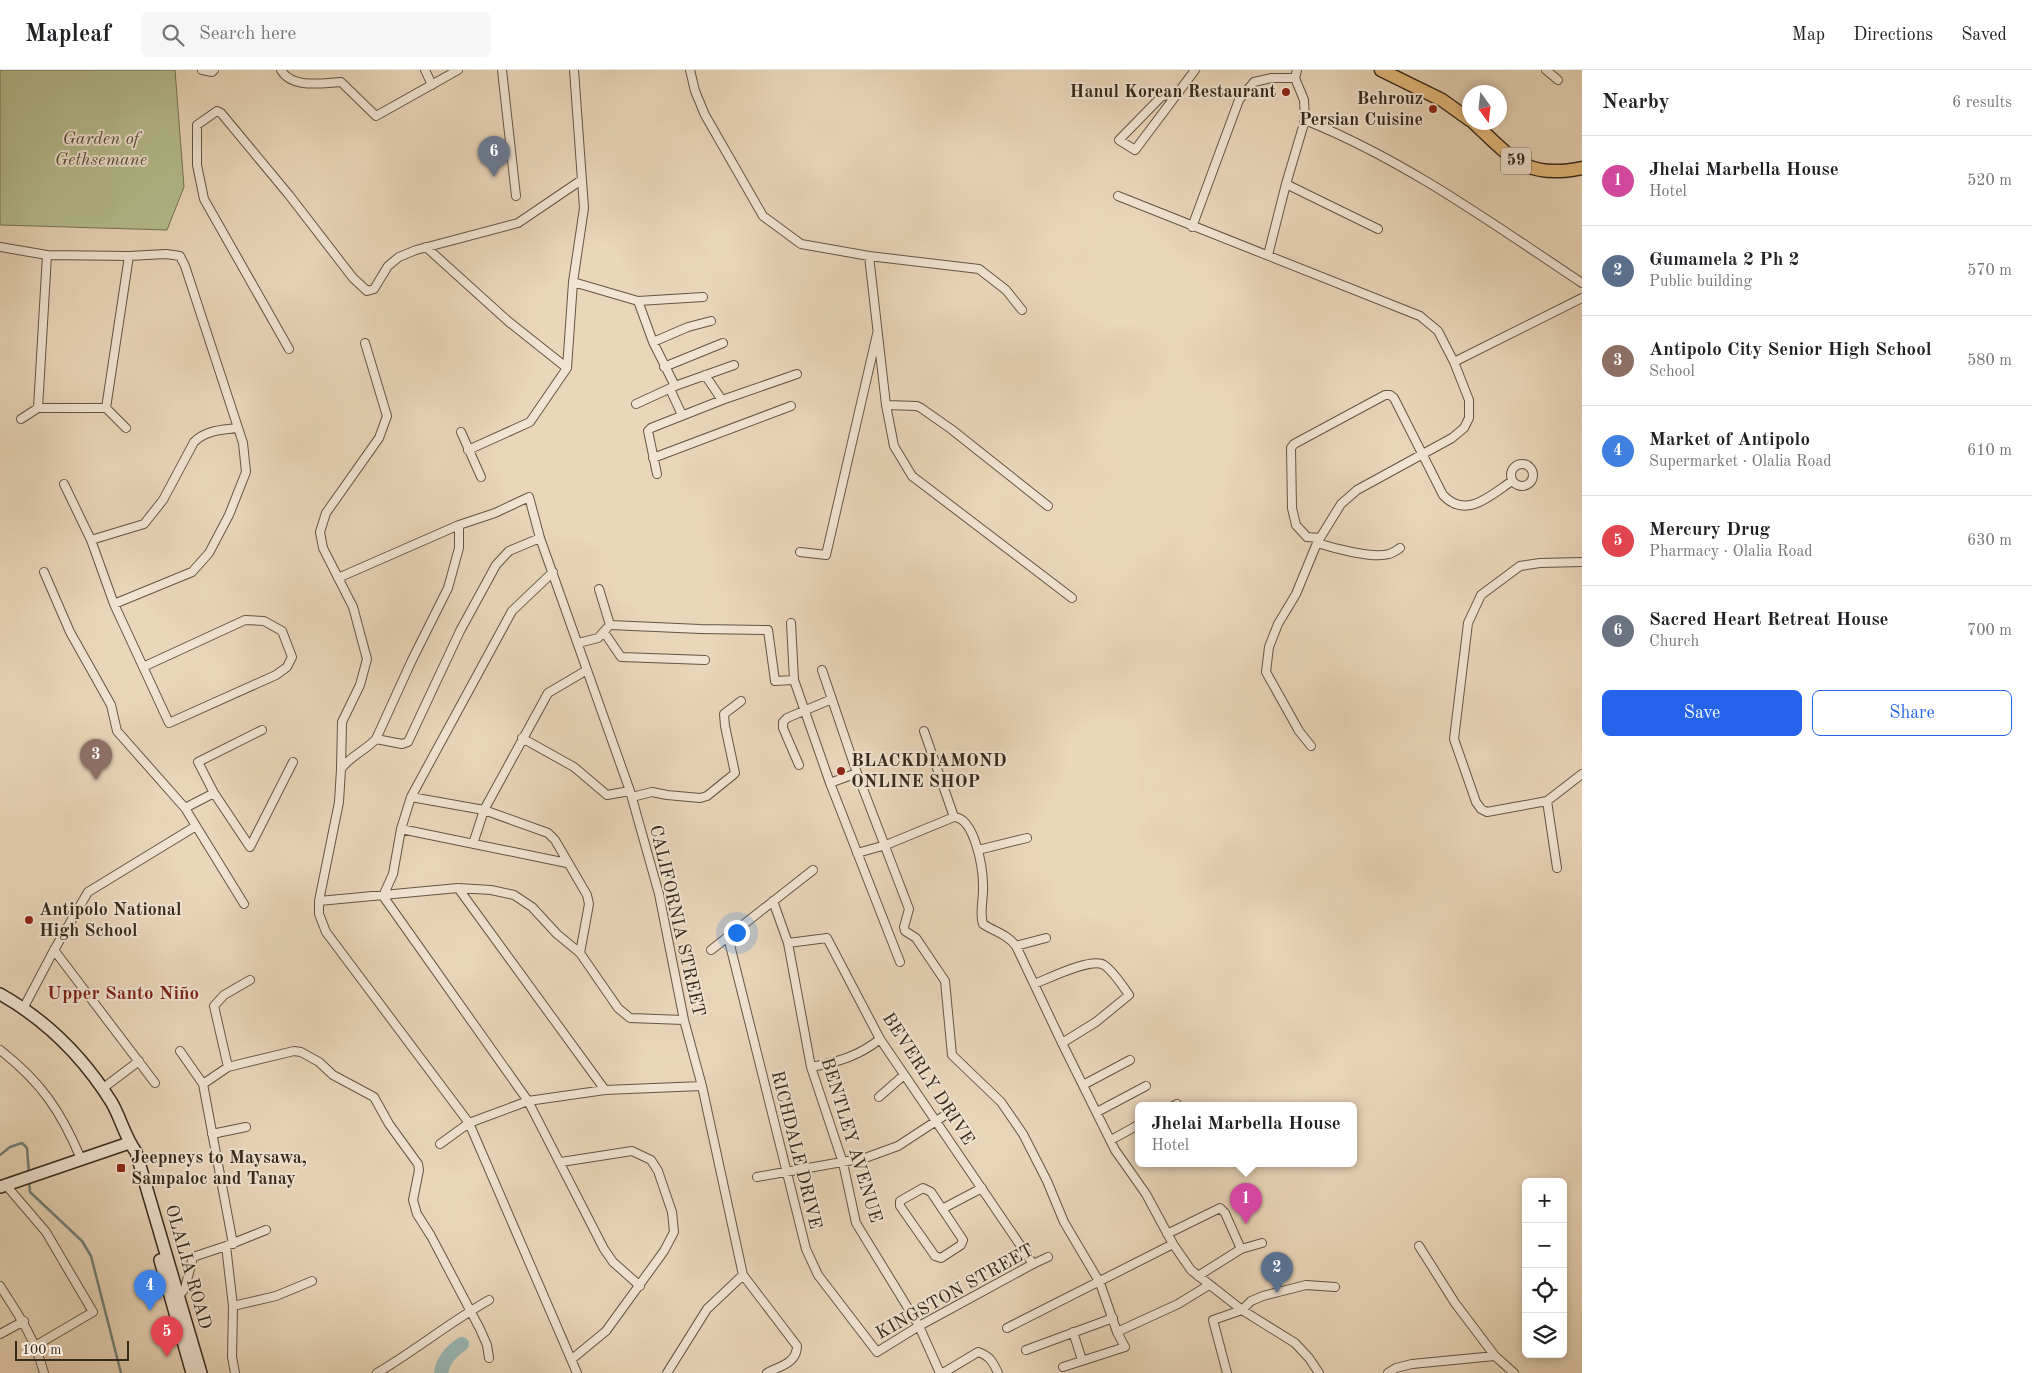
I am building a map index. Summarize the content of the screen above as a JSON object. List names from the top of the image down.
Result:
{
  "streets": {
    "main road": ["59", "OLALIA ROAD"],
    "street": [
      "CALIFORNIA STREET",
      "BEVERLY DRIVE",
      "BENTLEY AVENUE",
      "RICHDALE DRIVE",
      "KINGSTON STREET"
    ]
  },
  "crossings": [
    ["BEVERLY DRIVE", "BENTLEY AVENUE"],
    ["BEVERLY DRIVE", "KINGSTON STREET"],
    ["BENTLEY AVENUE", "KINGSTON STREET"],
    ["RICHDALE DRIVE", "KINGSTON STREET"]
  ],
  "districts": ["Upper Santo Niño"],
  "parks": ["Garden of Gethsemane"],
  "places": {
    "other": [
      "Hanul Korean Restaurant",
      "Behrouz Persian Cuisine",
      "BLACKDIAMOND ONLINE SHOP",
      "Antipolo National High School"
    ],
    "transit": ["Jeepneys to Maysawa, Sampaloc and Tanay"]
  },
  "scale_bar": "100 m",
  "north": "bottom",
  "page": {
    "header": "Mapleaf",
    "search": "Search here",
    "nav": ["Map", "Directions", "Saved"],
    "heading": ["Nearby", "6 results"],
    "list": [
      {
        "mark": "1",
        "name": "Jhelai Marbella House",
        "note": "Hotel",
        "value": "520 m"
      },
      {
        "mark": "2",
        "name": "Gumamela 2 Ph 2",
        "note": "Public building",
        "value": "570 m"
      },
      {
        "mark": "3",
        "name": "Antipolo City Senior High School",
        "note": "School",
        "value": "580 m"
      },
      {
        "mark": "4",
        "name": "Market of Antipolo",
        "note": "Supermarket · Olalia Road",
        "value": "610 m"
      },
      {
        "mark": "5",
        "name": "Mercury Drug",
        "note": "Pharmacy · Olalia Road",
        "value": "630 m"
      },
      {
        "mark": "6",
        "name": "Sacred Heart Retreat House",
        "note": "Church",
        "value": "700 m"
      }
    ],
    "pins": [
      "6",
      "3",
      "1",
      "2",
      "4",
      "5"
    ],
    "buttons": ["Save", "Share"],
    "popup": ["Jhelai Marbella House", "Hotel"],
    "map_buttons": ["+", "−"],
    "scale": "100 m"
  }
}
